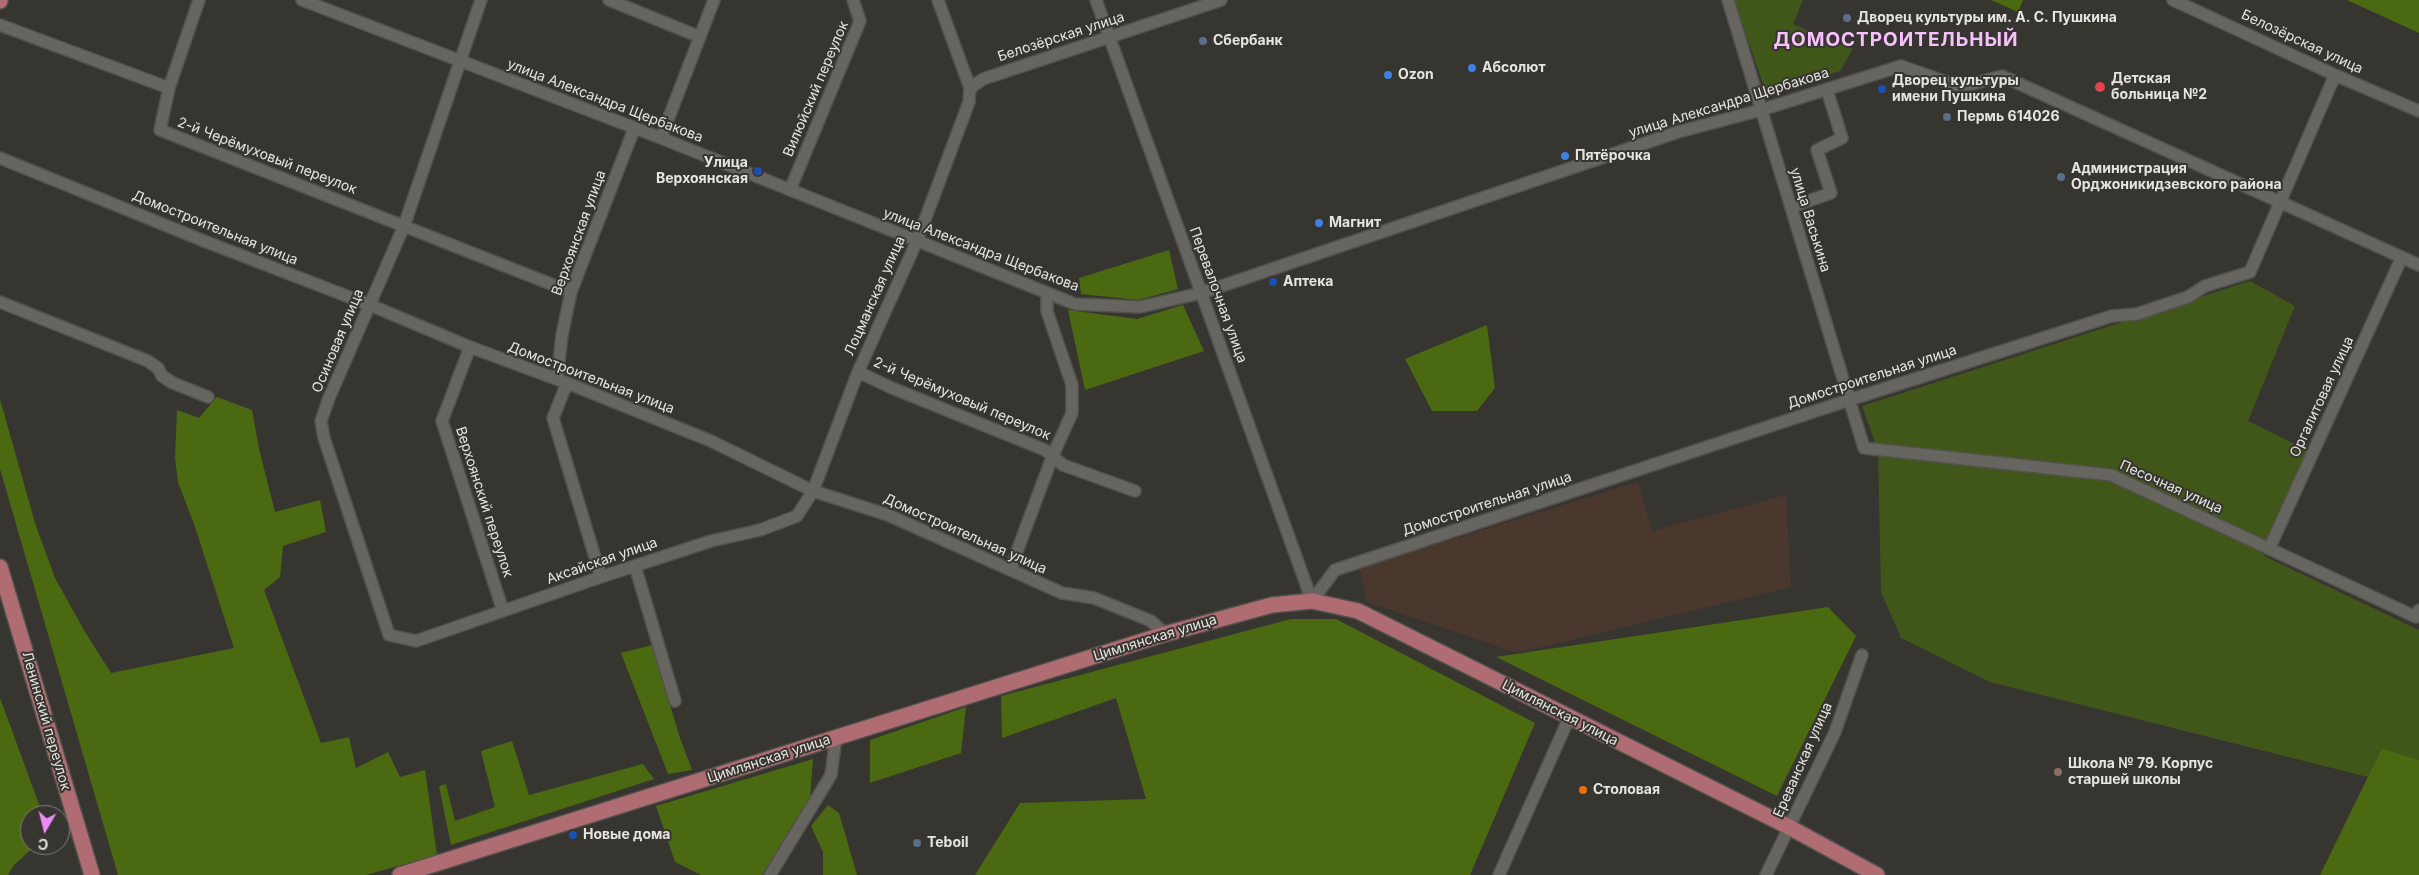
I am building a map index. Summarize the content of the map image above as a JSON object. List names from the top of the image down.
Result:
{
  "streets": {
    "main road": ["Цимлянская улица", "Ленинский переулок"],
    "street": [
      "Белозёрская улица",
      "Вилюйский переулок",
      "улица Александра Щербакова",
      "2-й Черёмуховый переулок",
      "улица Васькина",
      "Домостроительная улица",
      "Верхоянская улица",
      "Перевалочная улица",
      "Лоцманская улица",
      "Осиновая улица",
      "Оргалитовая улица",
      "Песочная улица",
      "Верхоянский переулок",
      "Аксайская улица",
      "Ереванская улица"
    ]
  },
  "crossings": [
    ["Белозёрская улица", "Домостроительная улица"],
    ["Белозёрская улица", "Перевалочная улица"],
    ["Белозёрская улица", "Лоцманская улица"],
    ["Вилюйский переулок", "улица Александра Щербакова"],
    ["улица Александра Щербакова", "улица Васькина"],
    ["улица Александра Щербакова", "Домостроительная улица"],
    ["улица Александра Щербакова", "Верхоянская улица"],
    ["улица Александра Щербакова", "Перевалочная улица"],
    ["улица Александра Щербакова", "Лоцманская улица"],
    ["улица Александра Щербакова", "Осиновая улица"],
    ["улица Александра Щербакова", "Оргалитовая улица"],
    ["2-й Черёмуховый переулок", "Верхоянская улица"],
    ["2-й Черёмуховый переулок", "Лоцманская улица"],
    ["2-й Черёмуховый переулок", "Осиновая улица"],
    ["улица Васькина", "Домостроительная улица"],
    ["улица Васькина", "Песочная улица"],
    ["Домостроительная улица", "Верхоянская улица"],
    ["Домостроительная улица", "Перевалочная улица"],
    ["Домостроительная улица", "Лоцманская улица"],
    ["Домостроительная улица", "Осиновая улица"],
    ["Домостроительная улица", "Верхоянский переулок"],
    ["Домостроительная улица", "Аксайская улица"],
    ["Домостроительная улица", "Цимлянская улица"],
    ["Верхоянская улица", "Аксайская улица"],
    ["Перевалочная улица", "Цимлянская улица"],
    ["Лоцманская улица", "Аксайская улица"],
    ["Осиновая улица", "Аксайская улица"],
    ["Оргалитовая улица", "Песочная улица"],
    ["Верхоянский переулок", "Аксайская улица"],
    ["Цимлянская улица", "Ереванская улица"]
  ],
  "districts": ["ДОМОСТРОИТЕЛЬНЫЙ"],
  "places": [
    "Дворец культуры им. А. С. Пушкина",
    "Сбербанк",
    "Абсолют",
    "Ozon",
    "Детская больница №2",
    "Дворец культуры имени Пушкина",
    "Пермь 614026",
    "Пятёрочка",
    "Улица Верхоянская",
    "Администрация Орджоникидзевского района",
    "Магнит",
    "Аптека",
    "Школа № 79. Корпус старшей школы",
    "Столовая",
    "Новые дома",
    "Teboil"
  ],
  "north": "bottom"
}
